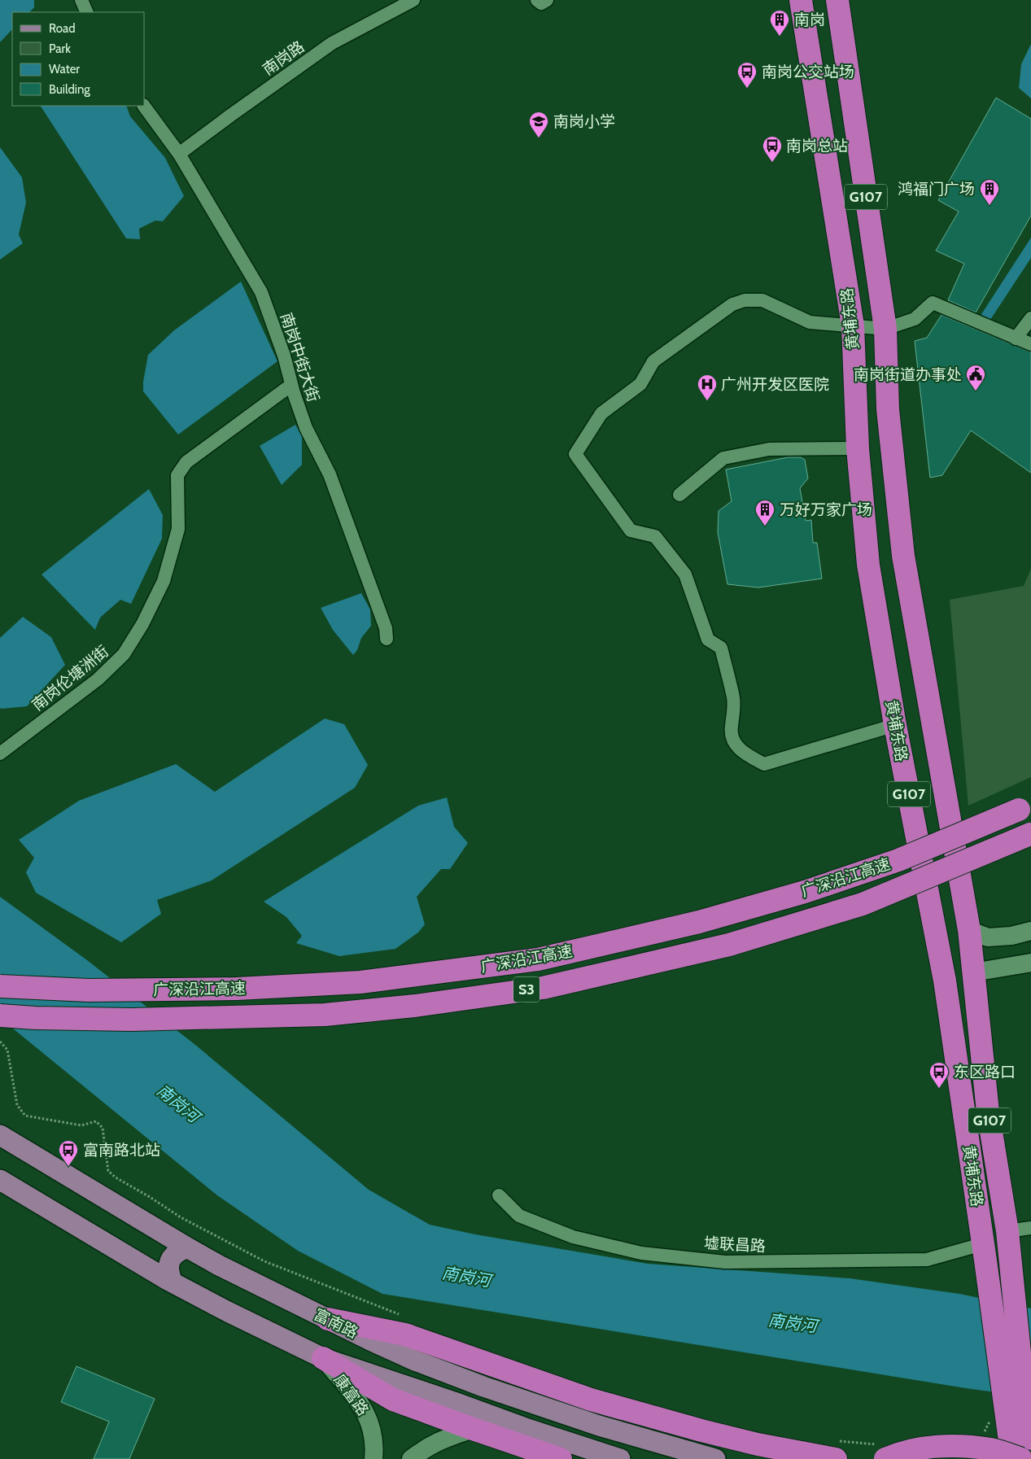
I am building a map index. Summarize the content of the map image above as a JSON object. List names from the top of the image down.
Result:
{
  "streets": {
    "highway": [
      "G107",
      "黄埔东路",
      "广深沿江高速",
      "S3"
    ],
    "main road": ["富南路"],
    "street": [
      "南岗路",
      "南岗中街大街",
      "南岗伦塘洲街",
      "墟联昌路",
      "康富路"
    ]
  },
  "crossings": [
    ["南岗路", "南岗中街大街"],
    ["黄埔东路", "墟联昌路"],
    ["南岗中街大街", "南岗伦塘洲街"]
  ],
  "water": ["南岗河"],
  "places": {
    "building": ["南岗", "鸿福门广场", "万好万家广场"],
    "bus stop": [
      "南岗公交站场",
      "南岗总站",
      "东区路口",
      "富南路北站"
    ],
    "school or university": ["南岗小学"],
    "public building": ["南岗街道办事处"],
    "hospital": ["广州开发区医院"]
  },
  "legend": [
    "Road",
    "Park",
    "Water",
    "Building"
  ]
}
